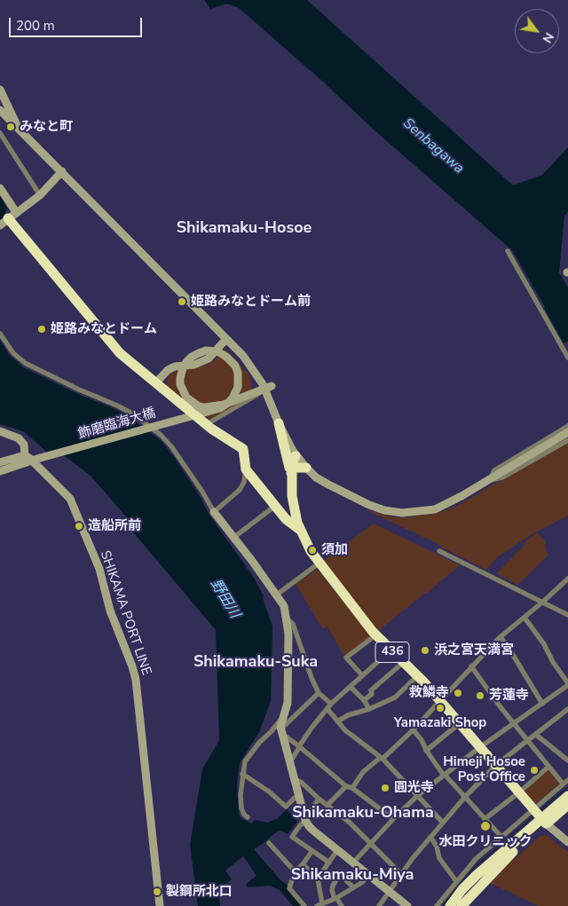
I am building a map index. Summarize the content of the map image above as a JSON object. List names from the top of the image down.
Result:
{
  "streets": {
    "highway": ["436"],
    "street": ["飾磨臨海大橋", "SHIKAMA PORT LINE"]
  },
  "districts": [
    "Shikamaku-Hosoe",
    "Shikamaku-Suka",
    "Shikamaku-Ohama",
    "Shikamaku-Miya"
  ],
  "water": ["Senbagawa", "野田川"],
  "places": [
    "みなと町",
    "姫路みなとドーム前",
    "姫路みなとドーム",
    "造船所前",
    "須加",
    "浜之宮天満宮",
    "救鱗寺",
    "芳蓮寺",
    "Yamazaki Shop",
    "Himeji Hosoe Post Office",
    "圓光寺",
    "水田クリニック",
    "製鋼所北口"
  ],
  "scale_bar": "200 m",
  "north": "bottom right"
}
